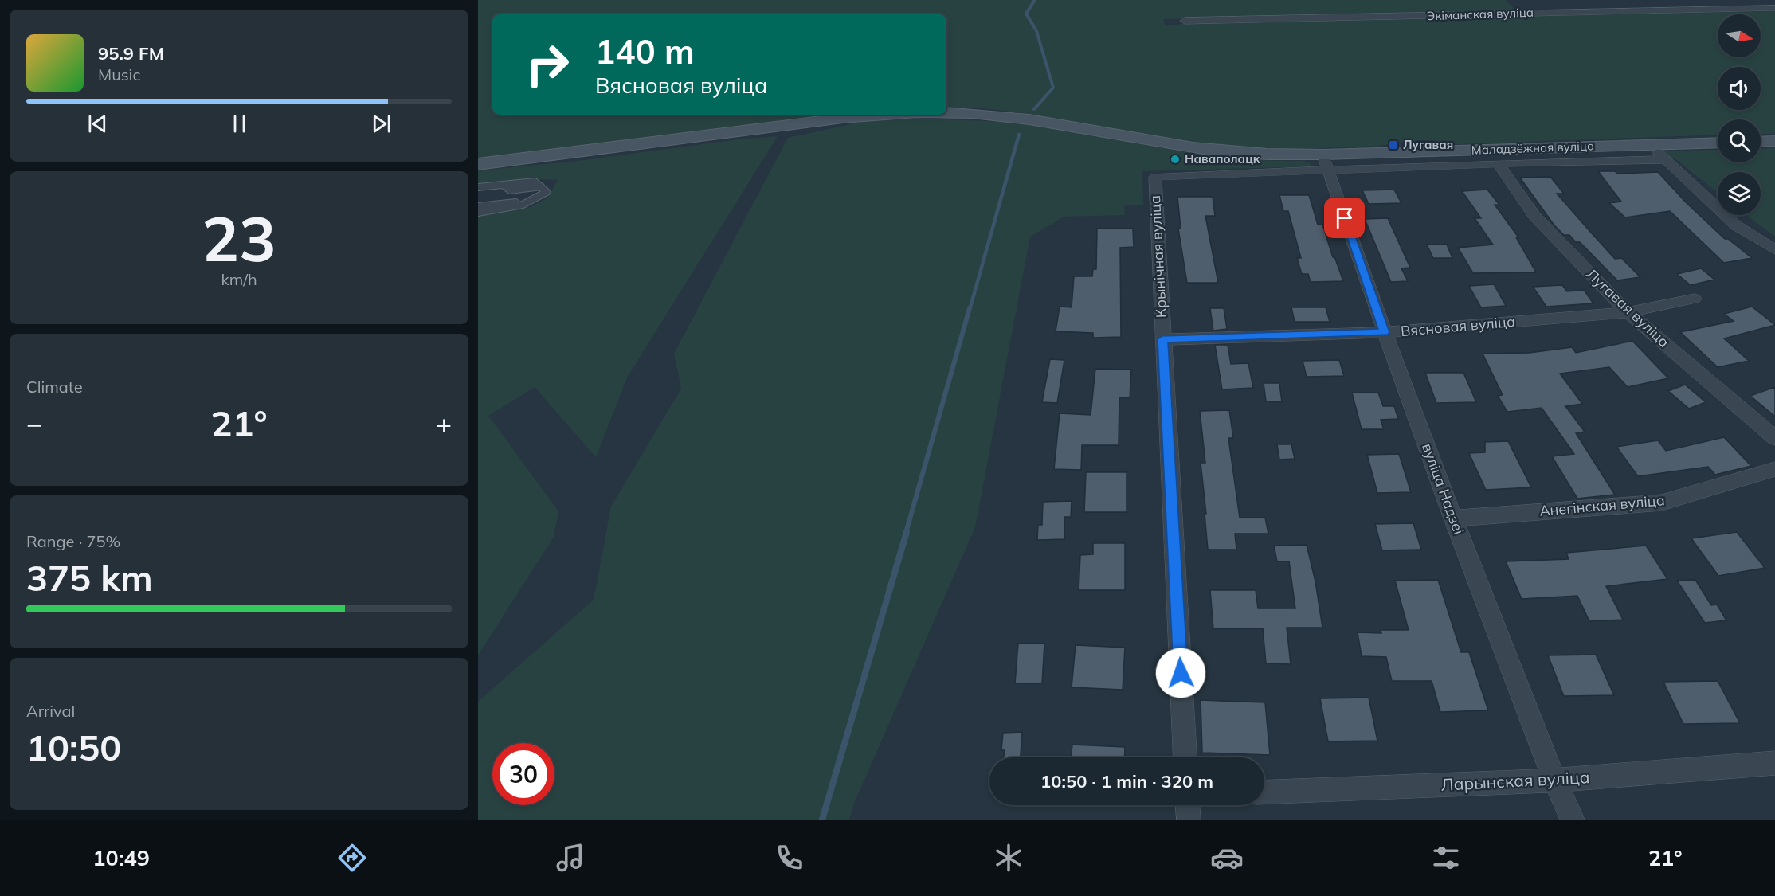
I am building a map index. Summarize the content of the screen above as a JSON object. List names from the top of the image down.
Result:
{
  "streets": {
    "main road": ["Маладзёжная вуліца"],
    "street": [
      "Экіманская вуліца",
      "Крынічная вуліца",
      "Лугавая вуліца",
      "Вясновая вуліца",
      "вуліца Надзеі",
      "Анегінская вуліца",
      "Ларынская вуліца"
    ]
  },
  "crossings": [
    ["Маладзёжная вуліца", "Крынічная вуліца"],
    ["Маладзёжная вуліца", "вуліца Надзеі"],
    ["Крынічная вуліца", "Вясновая вуліца"],
    ["Крынічная вуліца", "вуліца Надзеі"],
    ["Лугавая вуліца", "Вясновая вуліца"],
    ["Вясновая вуліца", "вуліца Надзеі"],
    ["вуліца Надзеі", "Анегінская вуліца"],
    ["вуліца Надзеі", "Ларынская вуліца"]
  ],
  "places": {
    "transit": ["Лугавая"],
    "other": ["Наваполацк"]
  },
  "north": "right",
  "page": {
    "turn": ["140 m", "Вясновая вуліца"],
    "song": ["95.9 FM", "Music"],
    "tile": [
      ["23", "km/h"],
      "Climate",
      ["Range · 75%", "375 km"],
      ["Arrival", "10:50"]
    ],
    "heat": ["−", "21°", "+"],
    "limit": "30",
    "trip": "10:50 · 1 min · 320 m",
    "tabs": ["10:49", "21°"]
  }
}
